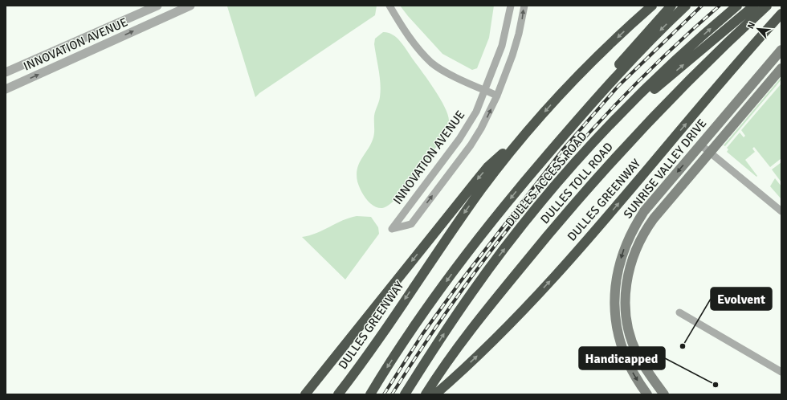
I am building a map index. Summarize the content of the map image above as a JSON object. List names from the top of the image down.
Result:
{
  "streets": {
    "highway": ["DULLES ACCESS ROAD", "DULLES TOLL ROAD", "DULLES GREENWAY"],
    "main road": ["SUNRISE VALLEY DRIVE"],
    "street": ["INNOVATION AVENUE"]
  },
  "places": ["Evolvent", "Handicapped"],
  "north": "top left"
}
